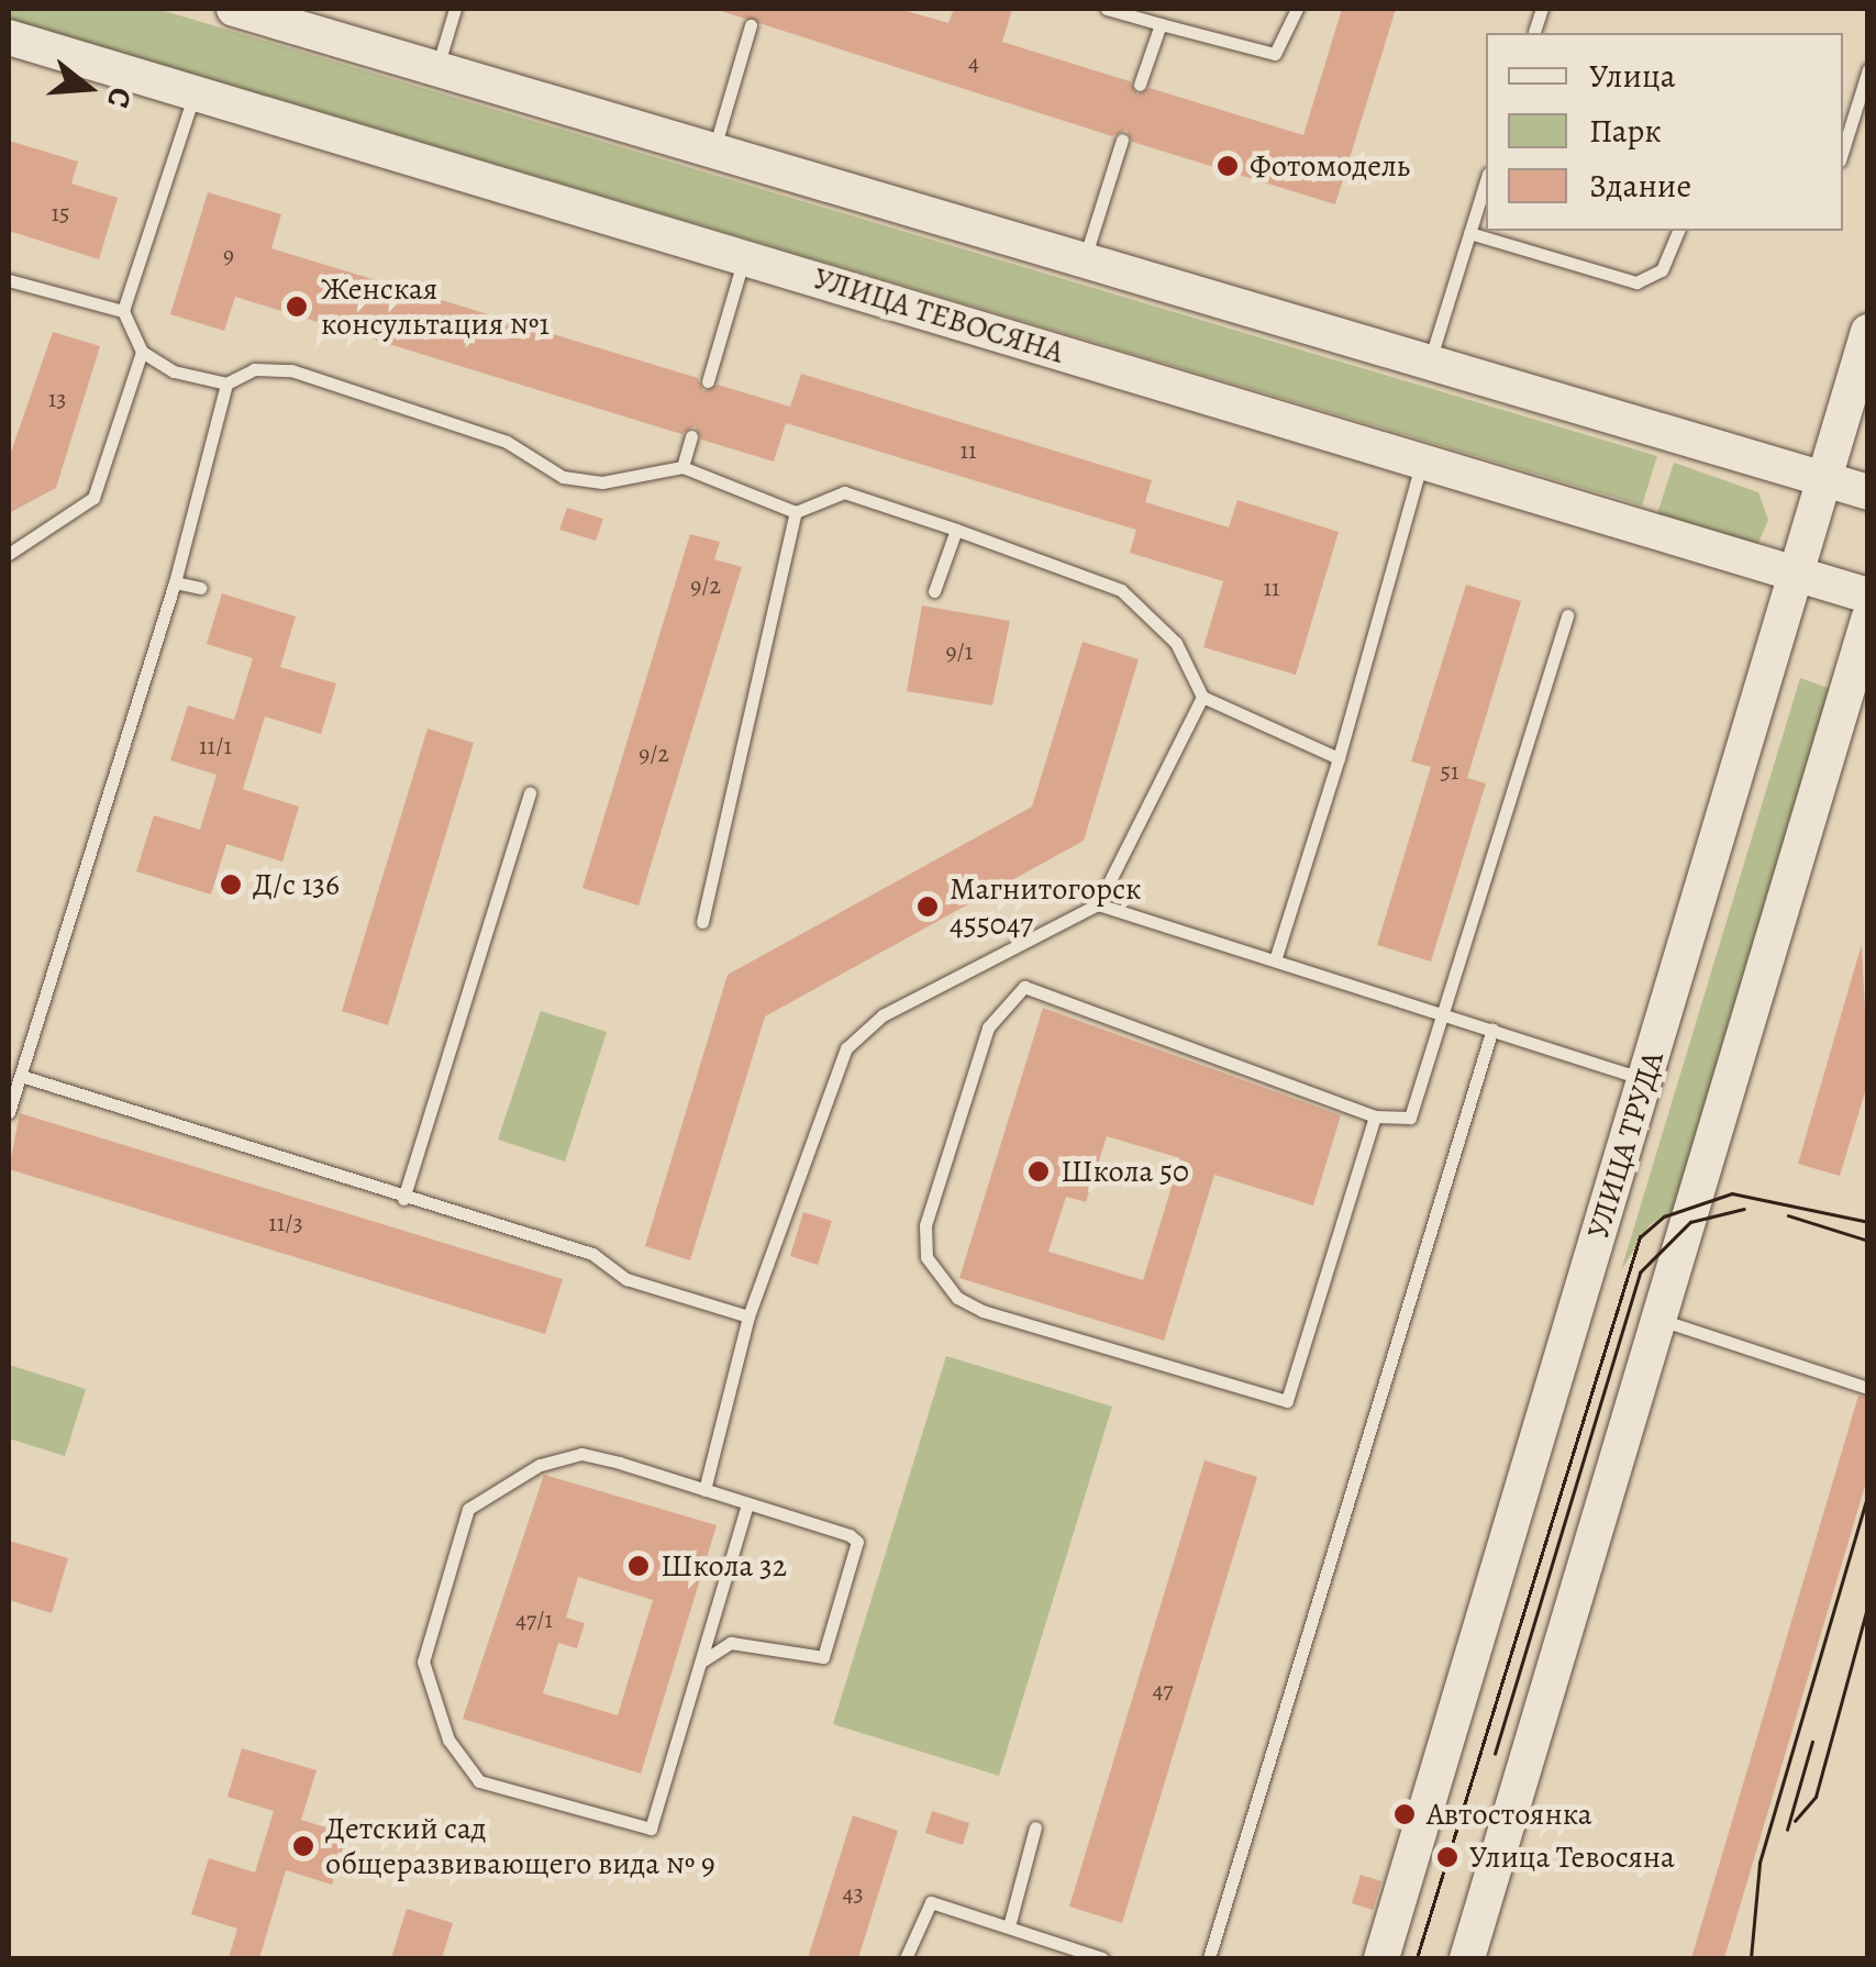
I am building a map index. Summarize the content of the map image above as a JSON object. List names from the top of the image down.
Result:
{
  "streets": {
    "main road": ["УЛИЦА ТЕВОСЯНА", "УЛИЦА ТРУДА"]
  },
  "crossings": [
    ["УЛИЦА ТЕВОСЯНА", "УЛИЦА ТРУДА"]
  ],
  "places": [
    "Фотомодель",
    "Женская консультация №1",
    "Д/с 136",
    "Магнитогорск 455047",
    "Школа 50",
    "Школа 32",
    "Автостоянка",
    "Детский сад общеразвивающего вида № 9",
    "Улица Тевосяна"
  ],
  "house_numbers": [
    "4",
    "15",
    "9",
    "13",
    "11",
    "9/2",
    "11",
    "9/1",
    "11/1",
    "9/2",
    "51",
    "11/3",
    "47/1",
    "47",
    "43"
  ],
  "legend": ["Улица", "Парк", "Здание"],
  "north": "right"
}
